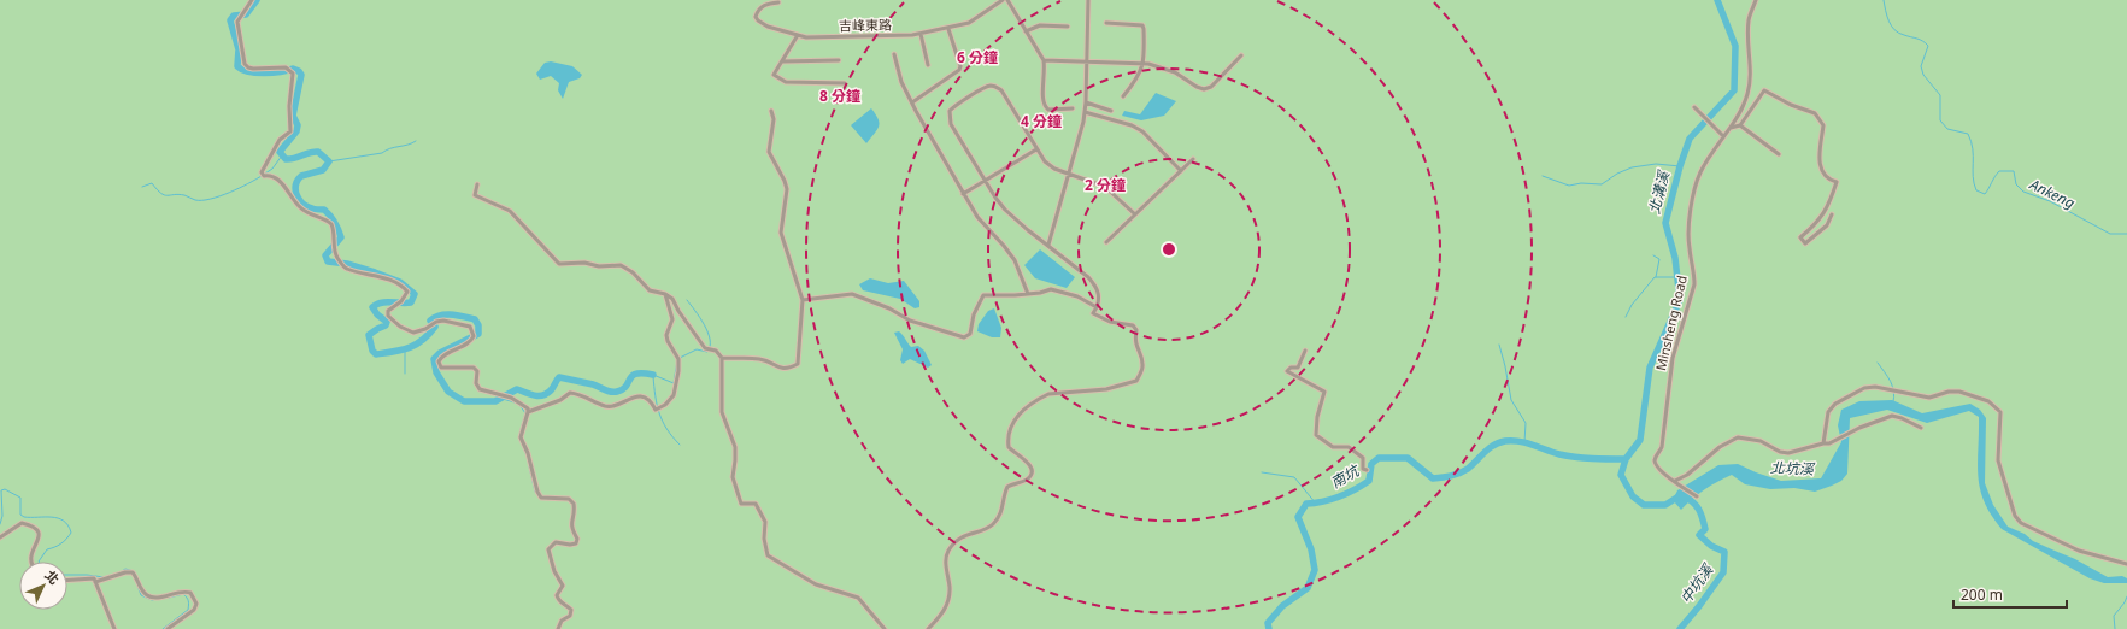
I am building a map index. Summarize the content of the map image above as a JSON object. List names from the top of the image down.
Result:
{
  "streets": {
    "street": ["吉峰東路", "Minsheng Road"]
  },
  "water": [
    "北溝溪",
    "Ankeng",
    "北坑溪",
    "南坑",
    "中坑溪"
  ],
  "scale_bar": "200 m",
  "north": "top right",
  "rings": [
    "6 分鐘",
    "8 分鐘",
    "4 分鐘",
    "2 分鐘"
  ]
}
